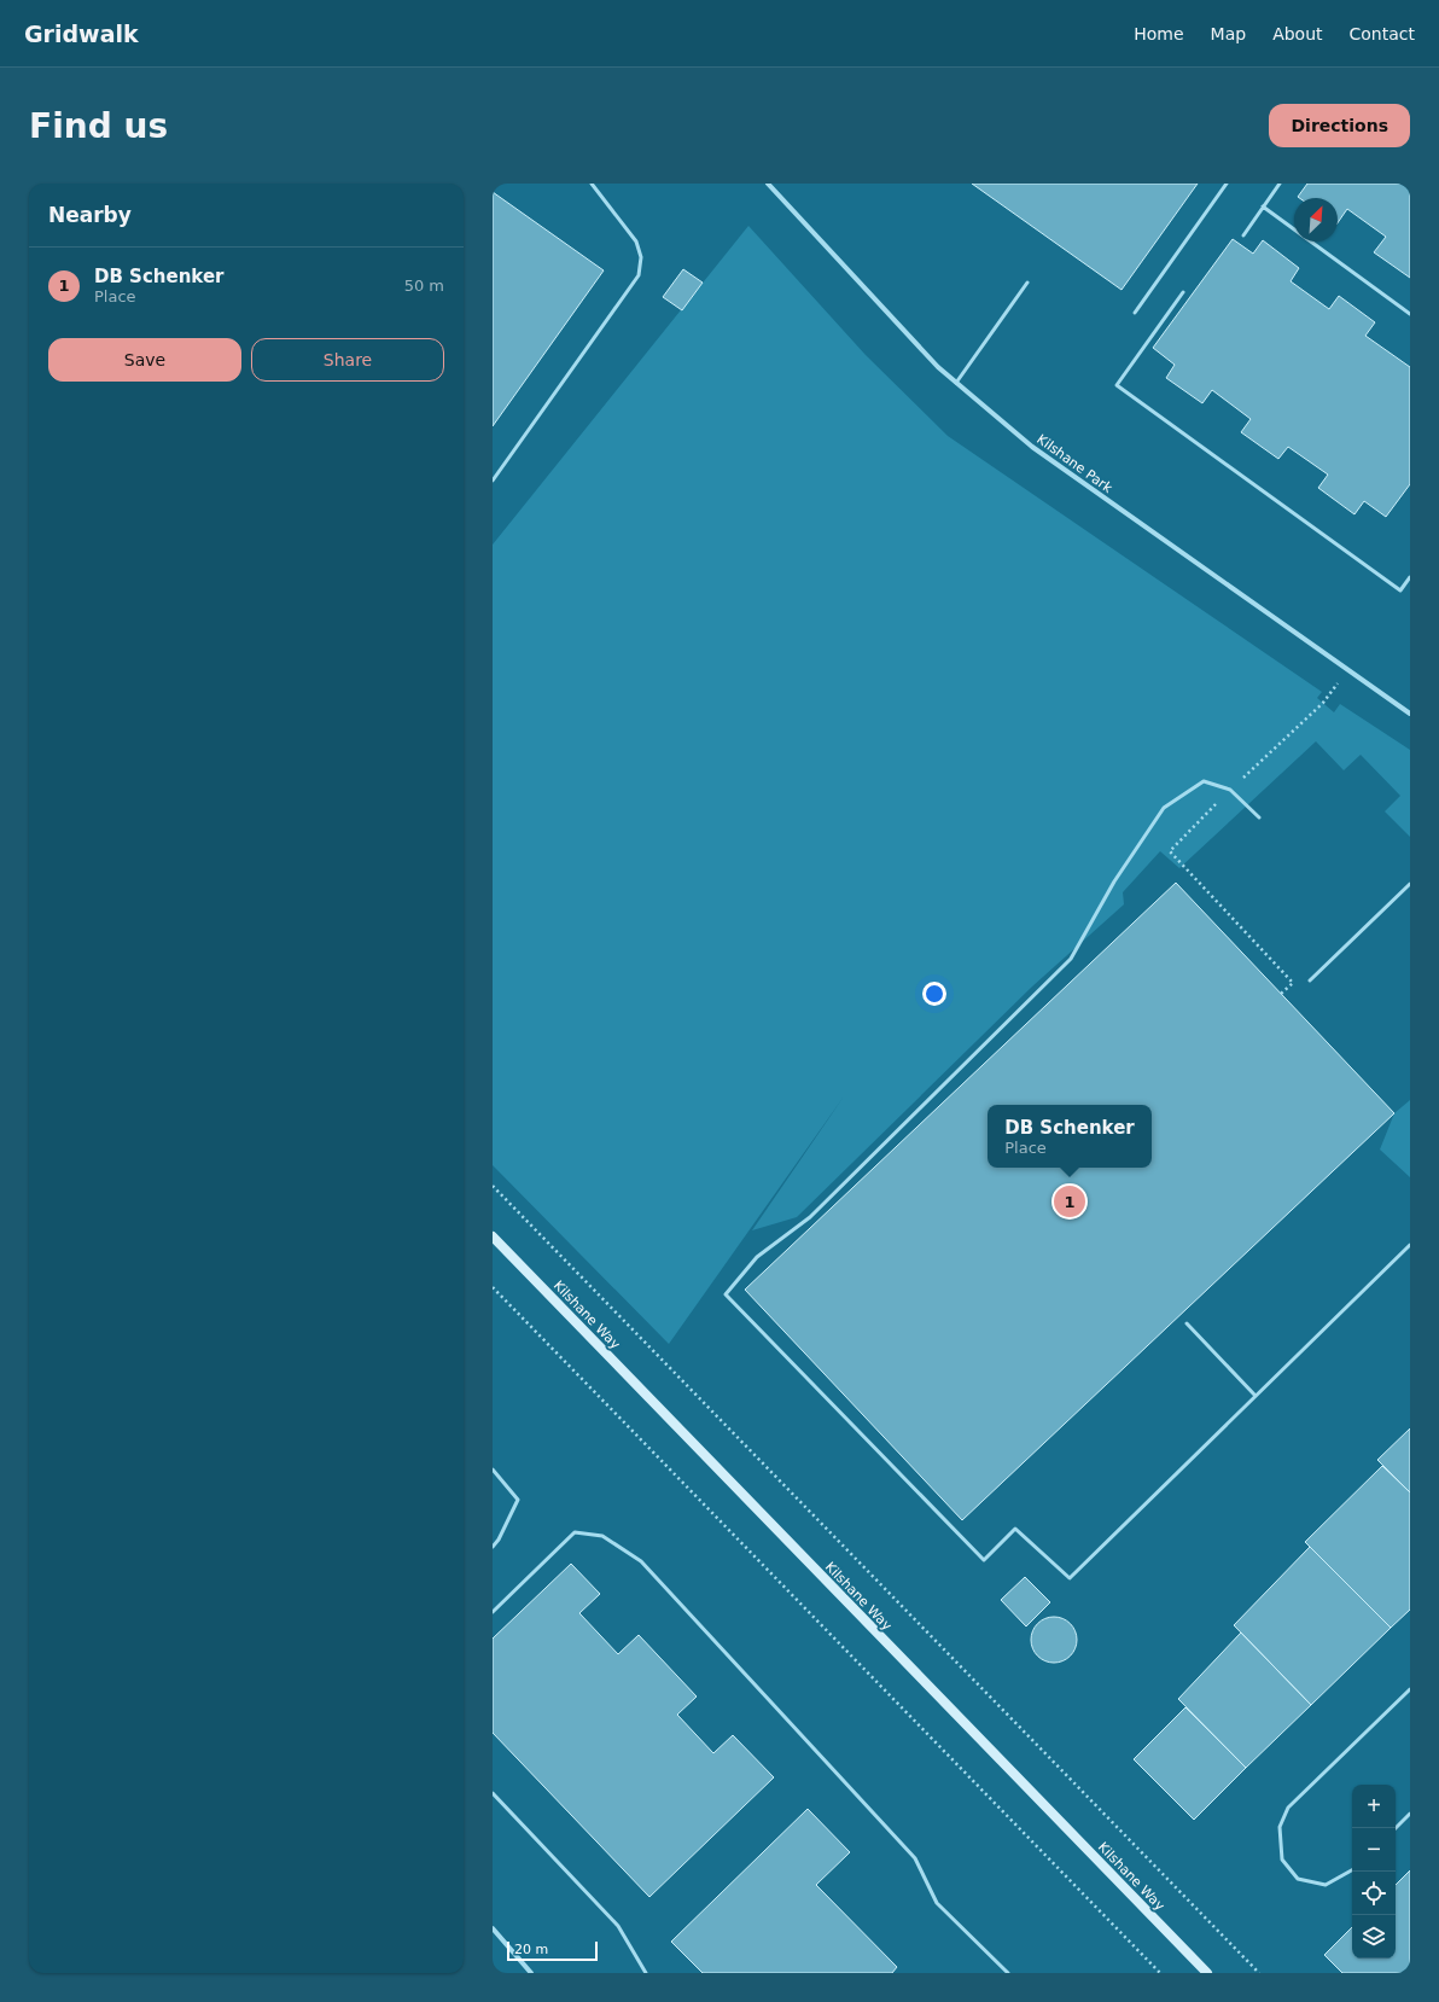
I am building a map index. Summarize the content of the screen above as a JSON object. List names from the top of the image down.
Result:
{
  "streets": {
    "street": ["Kilshane Park", "Kilshane Way"]
  },
  "scale_bar": "20 m",
  "north": "top right",
  "page": {
    "header": "Gridwalk",
    "nav": [
      "Home",
      "Map",
      "About",
      "Contact"
    ],
    "buttons": [
      "Directions",
      ["Save", "Share"]
    ],
    "title": "Find us",
    "heading": "Nearby",
    "list": [
      {
        "mark": "1",
        "name": "DB Schenker",
        "note": "Place",
        "value": "50 m"
      }
    ],
    "popup": ["DB Schenker", "Place"],
    "pins": "1",
    "map_buttons": ["+", "−"],
    "scale": "20 m"
  }
}
